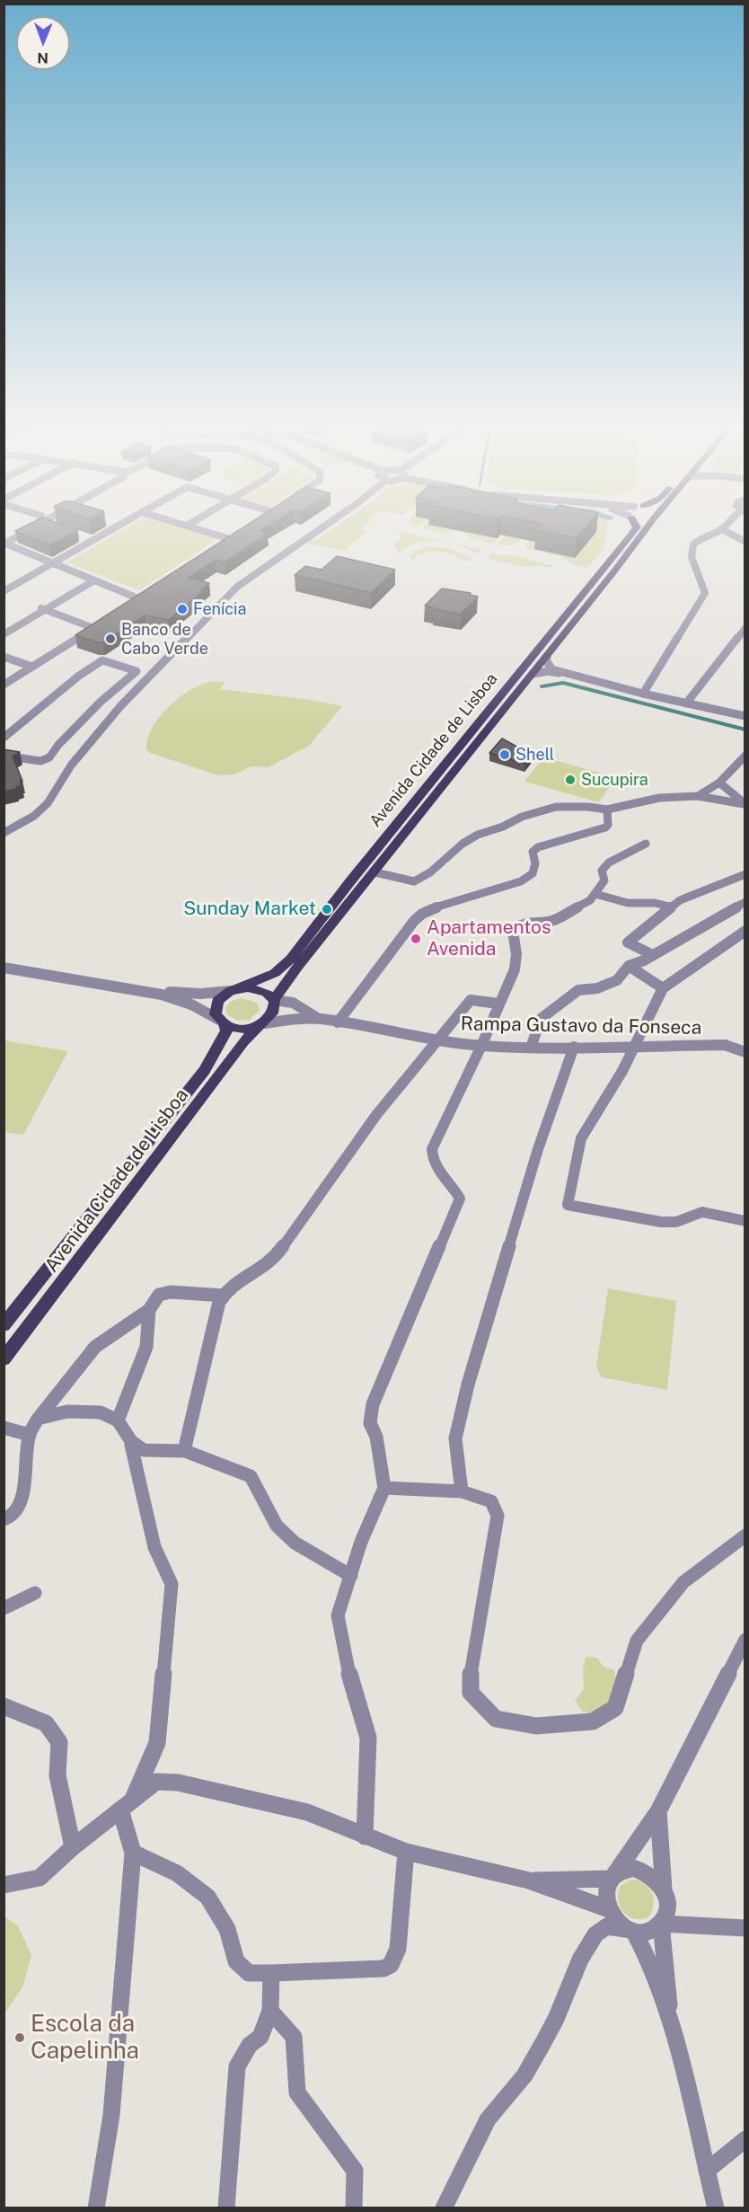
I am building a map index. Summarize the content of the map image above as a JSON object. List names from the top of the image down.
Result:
{
  "streets": {
    "main road": ["Avenida Cidade de Lisboa"],
    "street": ["Rampa Gustavo da Fonseca"]
  },
  "crossings": [
    ["Avenida Cidade de Lisboa", "Rampa Gustavo da Fonseca"]
  ],
  "places": [
    "Fenícia",
    "Banco de Cabo Verde",
    "Shell",
    "Sucupira",
    "Sunday Market",
    "Apartamentos Avenida",
    "Escola da Capelinha"
  ],
  "north": "bottom"
}
